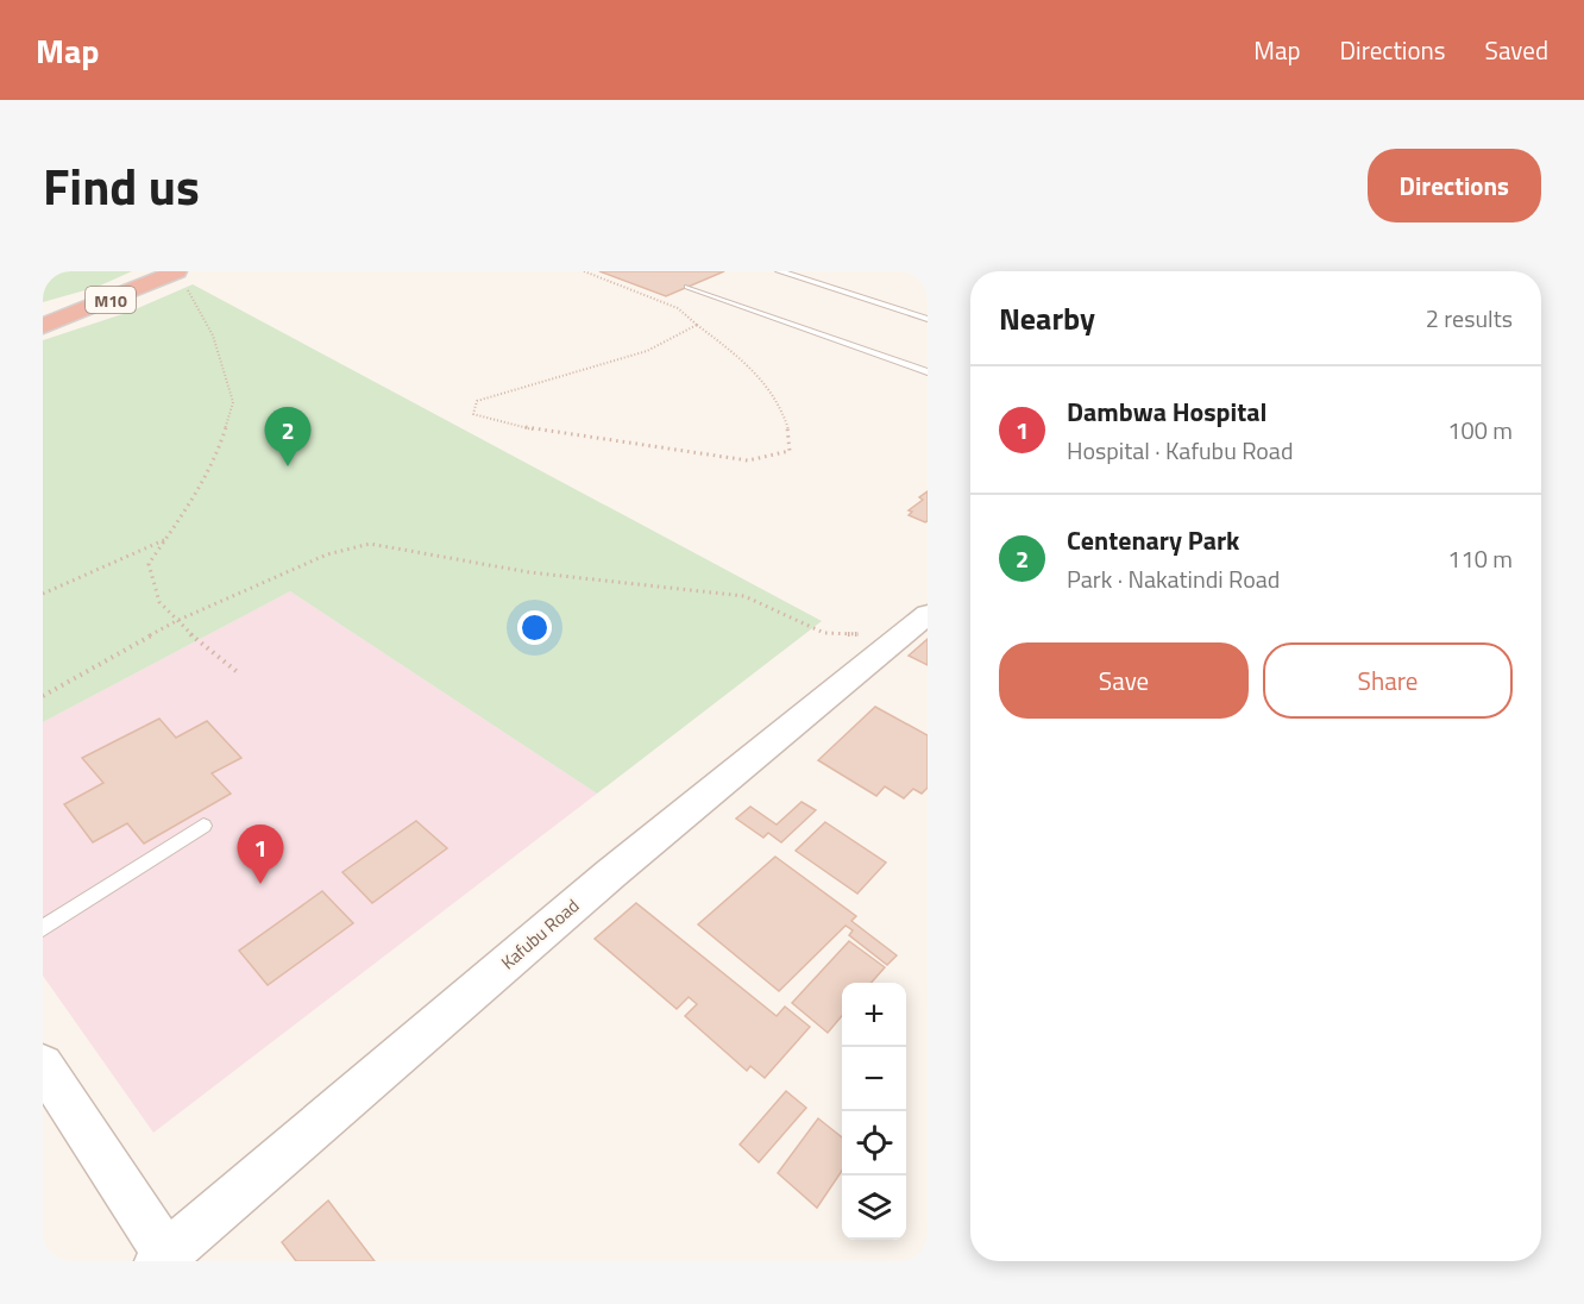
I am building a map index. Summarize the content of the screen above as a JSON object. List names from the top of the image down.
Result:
{
  "streets": {
    "highway": ["M10"],
    "street": ["Kafubu Road"]
  },
  "page": {
    "header": "Map",
    "nav": ["Map", "Directions", "Saved"],
    "title": "Find us",
    "buttons": [
      "Directions",
      ["Save", "Share"]
    ],
    "heading": ["Nearby", "2 results"],
    "list": [
      {
        "mark": "1",
        "name": "Dambwa Hospital",
        "note": "Hospital · Kafubu Road",
        "value": "100 m"
      },
      {
        "mark": "2",
        "name": "Centenary Park",
        "note": "Park · Nakatindi Road",
        "value": "110 m"
      }
    ],
    "pins": ["2", "1"],
    "map_buttons": ["+", "−"]
  }
}
